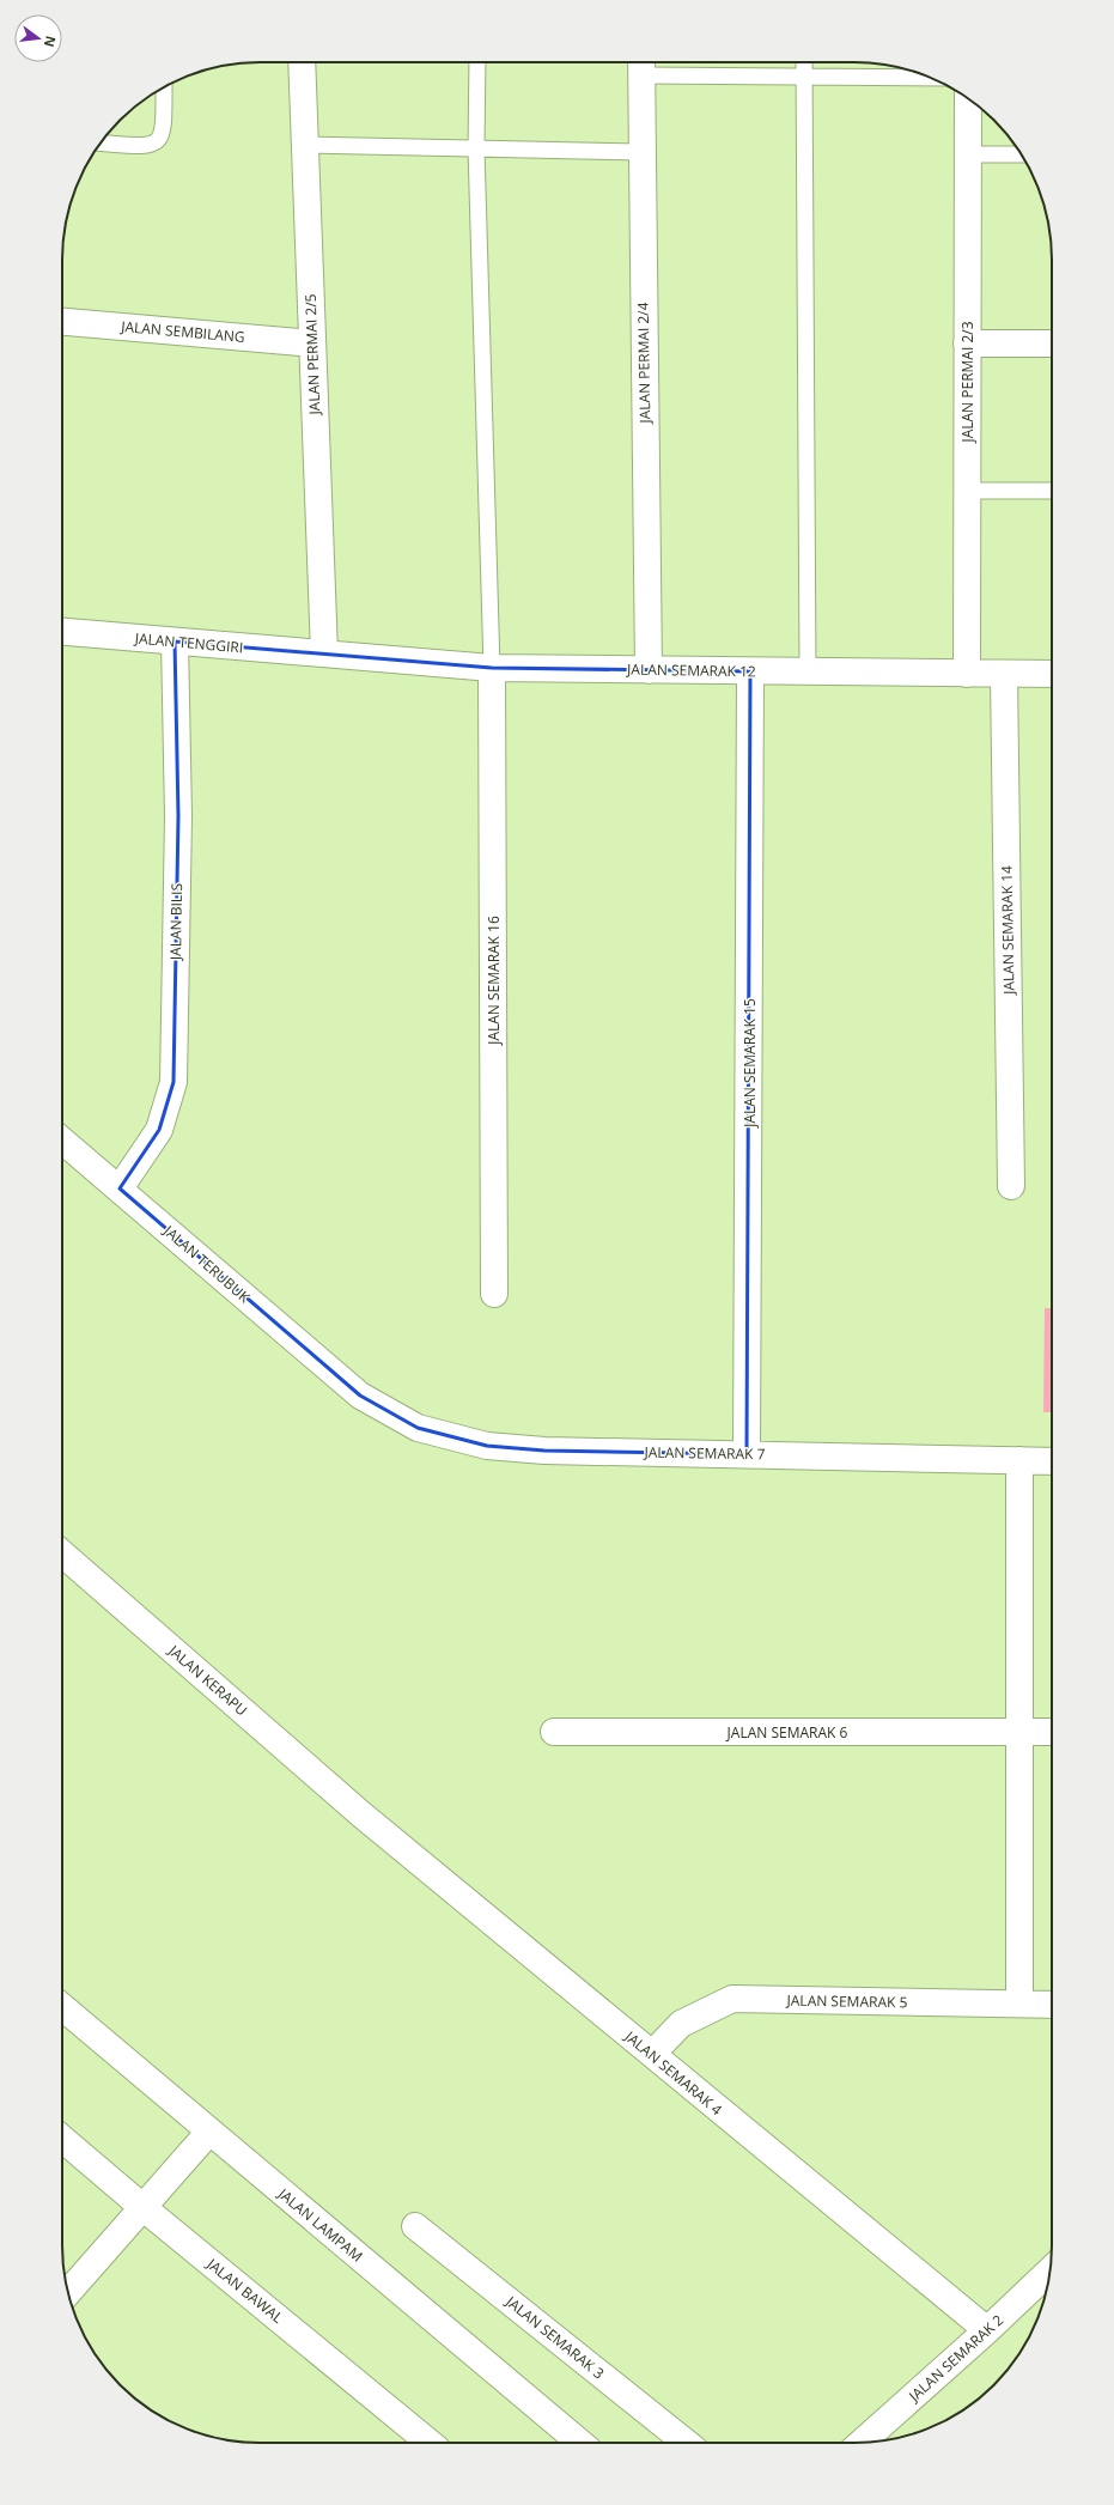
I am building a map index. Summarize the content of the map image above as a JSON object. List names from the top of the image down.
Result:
{
  "streets": {
    "street": [
      "JALAN SEMBILANG",
      "JALAN PERMAI 2/5",
      "JALAN PERMAI 2/4",
      "JALAN PERMAI 2/3",
      "JALAN TENGGIRI",
      "JALAN SEMARAK 12",
      "JALAN BILIS",
      "JALAN SEMARAK 14",
      "JALAN SEMARAK 16",
      "JALAN SEMARAK 15",
      "JALAN TERUBUK",
      "JALAN SEMARAK 7",
      "JALAN KERAPU",
      "JALAN SEMARAK 6",
      "JALAN SEMARAK 5",
      "JALAN SEMARAK 4",
      "JALAN LAMPAM",
      "JALAN BAWAL",
      "JALAN SEMARAK 3",
      "JALAN SEMARAK 2"
    ]
  },
  "crossings": [
    ["JALAN SEMBILANG", "JALAN PERMAI 2/5"],
    ["JALAN PERMAI 2/5", "JALAN TENGGIRI"],
    ["JALAN PERMAI 2/5", "JALAN SEMARAK 12"],
    ["JALAN PERMAI 2/4", "JALAN SEMARAK 12"],
    ["JALAN PERMAI 2/3", "JALAN SEMARAK 12"],
    ["JALAN TENGGIRI", "JALAN SEMARAK 12"],
    ["JALAN TENGGIRI", "JALAN BILIS"],
    ["JALAN SEMARAK 12", "JALAN SEMARAK 14"],
    ["JALAN SEMARAK 12", "JALAN SEMARAK 16"],
    ["JALAN SEMARAK 12", "JALAN SEMARAK 15"],
    ["JALAN BILIS", "JALAN TERUBUK"],
    ["JALAN SEMARAK 15", "JALAN SEMARAK 7"],
    ["JALAN TERUBUK", "JALAN SEMARAK 7"],
    ["JALAN KERAPU", "JALAN SEMARAK 4"],
    ["JALAN SEMARAK 5", "JALAN SEMARAK 4"],
    ["JALAN SEMARAK 4", "JALAN SEMARAK 2"]
  ],
  "north": "right"
}
